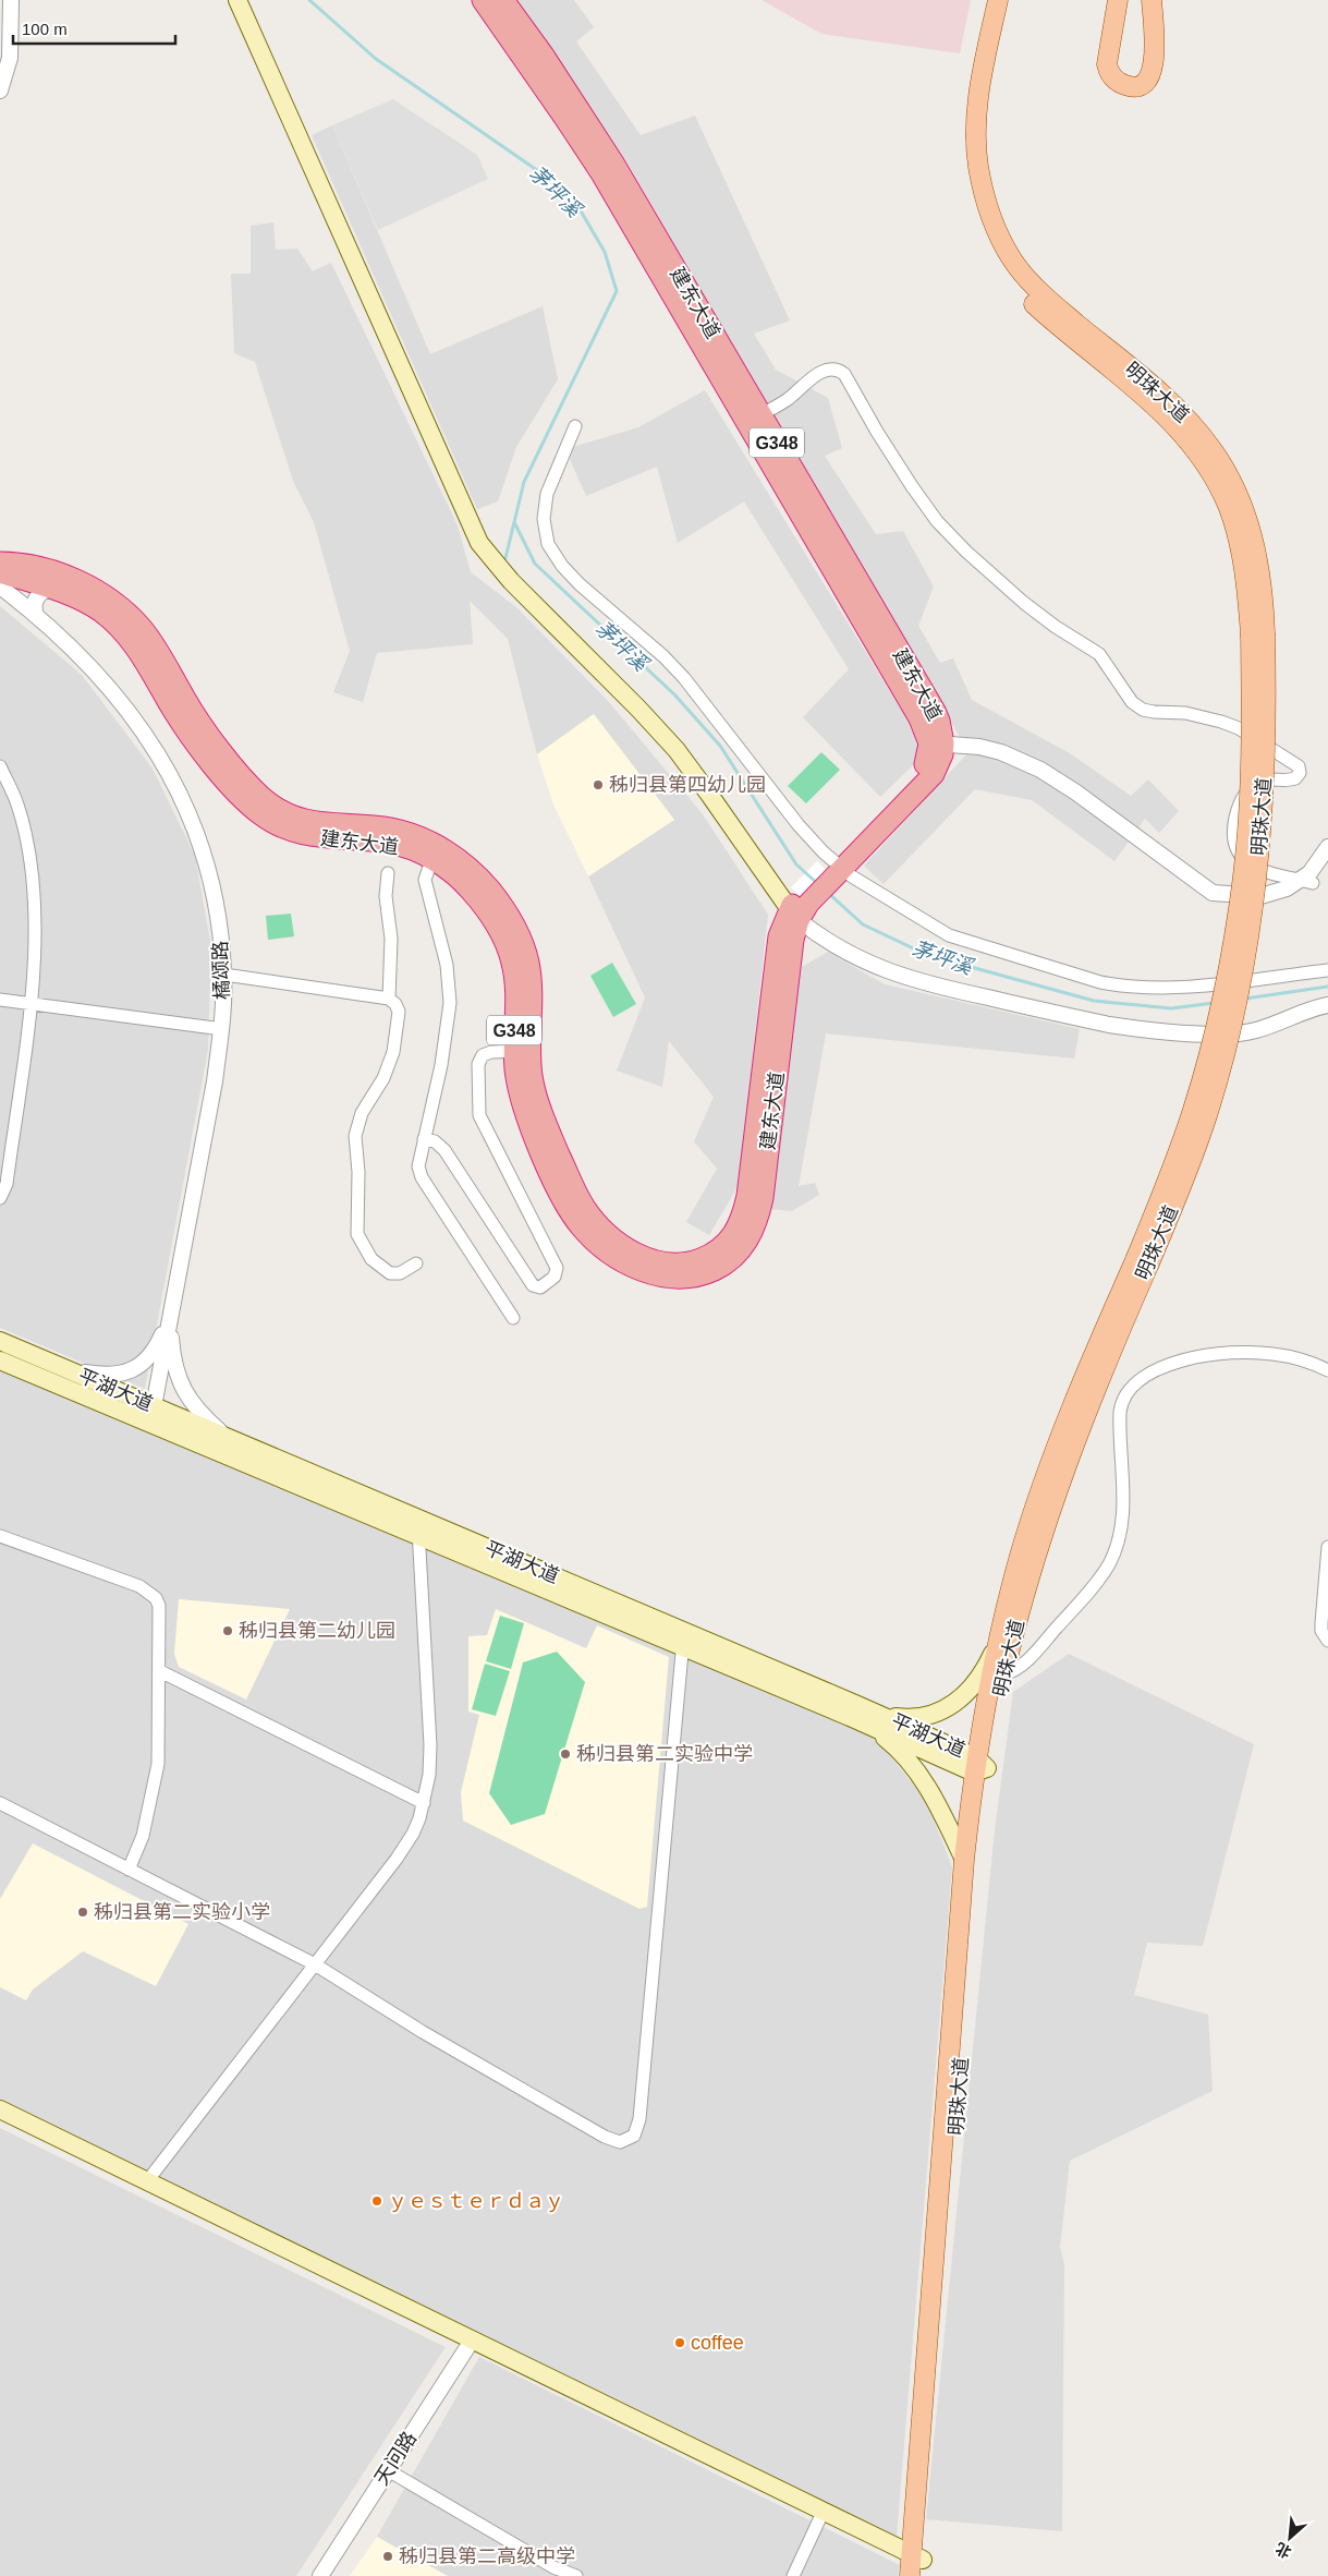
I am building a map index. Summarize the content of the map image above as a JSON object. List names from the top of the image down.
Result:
{
  "streets": {
    "highway": ["建东大道", "G348"],
    "main road": ["明珠大道", "平湖大道"],
    "street": ["橘颂路", "天问路"]
  },
  "crossings": [
    ["明珠大道", "平湖大道"],
    ["橘颂路", "平湖大道"]
  ],
  "water": ["茅坪溪"],
  "places": [
    "秭归县第四幼儿园",
    "秭归县第二幼儿园",
    "秭归县第二实验中学",
    "秭归县第二实验小学",
    "ｙｅｓｔｅｒｄａｙ",
    "coffee",
    "秭归县第二高级中学"
  ],
  "scale_bar": "100 m",
  "north": "bottom left"
}
